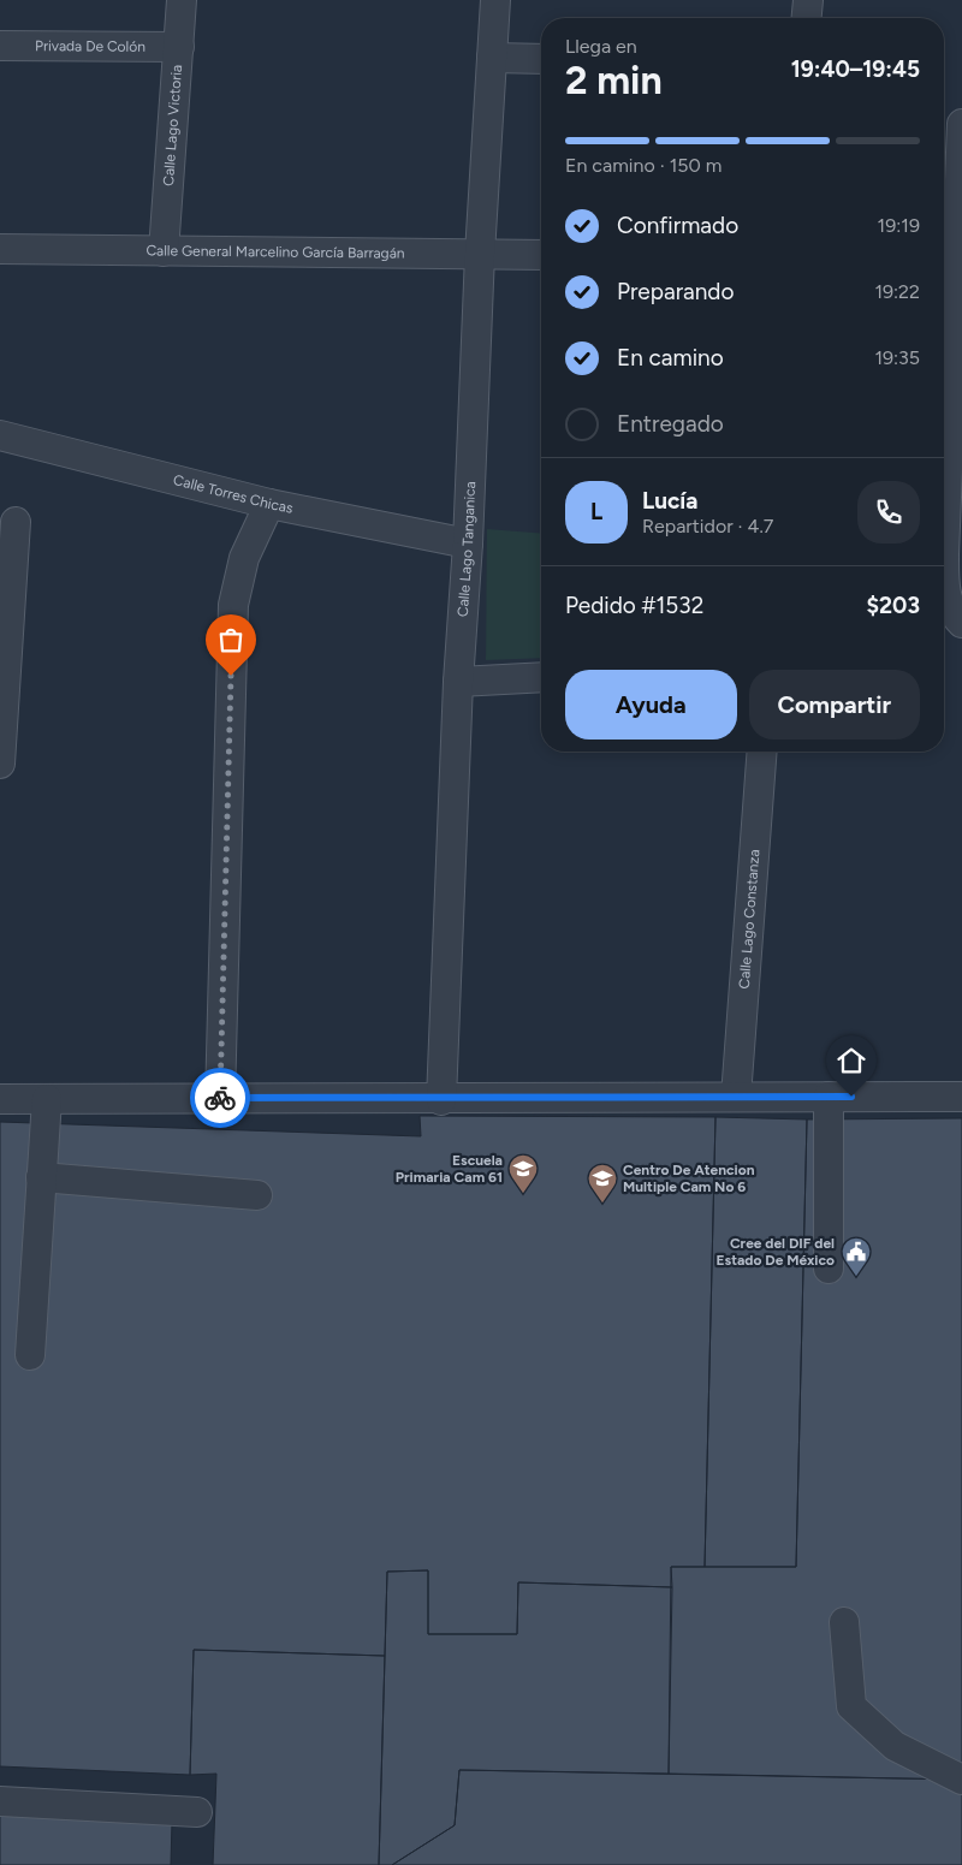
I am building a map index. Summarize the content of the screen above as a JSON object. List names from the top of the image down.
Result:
{
  "streets": {
    "street": [
      "Privada De Colón",
      "Calle Lago Victoria",
      "Calle General Marcelino García Barragán",
      "Calle Torres Chicas",
      "Calle Lago Tanganica",
      "Calle Lago Constanza"
    ]
  },
  "crossings": [
    ["Privada De Colón", "Calle Lago Victoria"],
    ["Calle Lago Victoria", "Calle General Marcelino García Barragán"],
    ["Calle General Marcelino García Barragán", "Calle Lago Tanganica"],
    ["Calle Torres Chicas", "Calle Lago Tanganica"]
  ],
  "places": {
    "school or university": ["Escuela Primaria Cam 61", "Centro De Atencion Multiple Cam No 6"],
    "public building": ["Cree del DIF del Estado De México"]
  },
  "page": {
    "heading": ["2 min", "Llega en", "19:40–19:45"],
    "panel": [
      "Lucía",
      "Repartidor · 4.7",
      "Pedido #1532",
      "$203"
    ],
    "bar": "En camino · 150 m",
    "list": [
      ["Confirmado", "19:19"],
      ["Preparando", "19:22"],
      ["En camino", "19:35"],
      "Entregado"
    ],
    "round": "L",
    "buttons": ["Ayuda", "Compartir"]
  }
}
